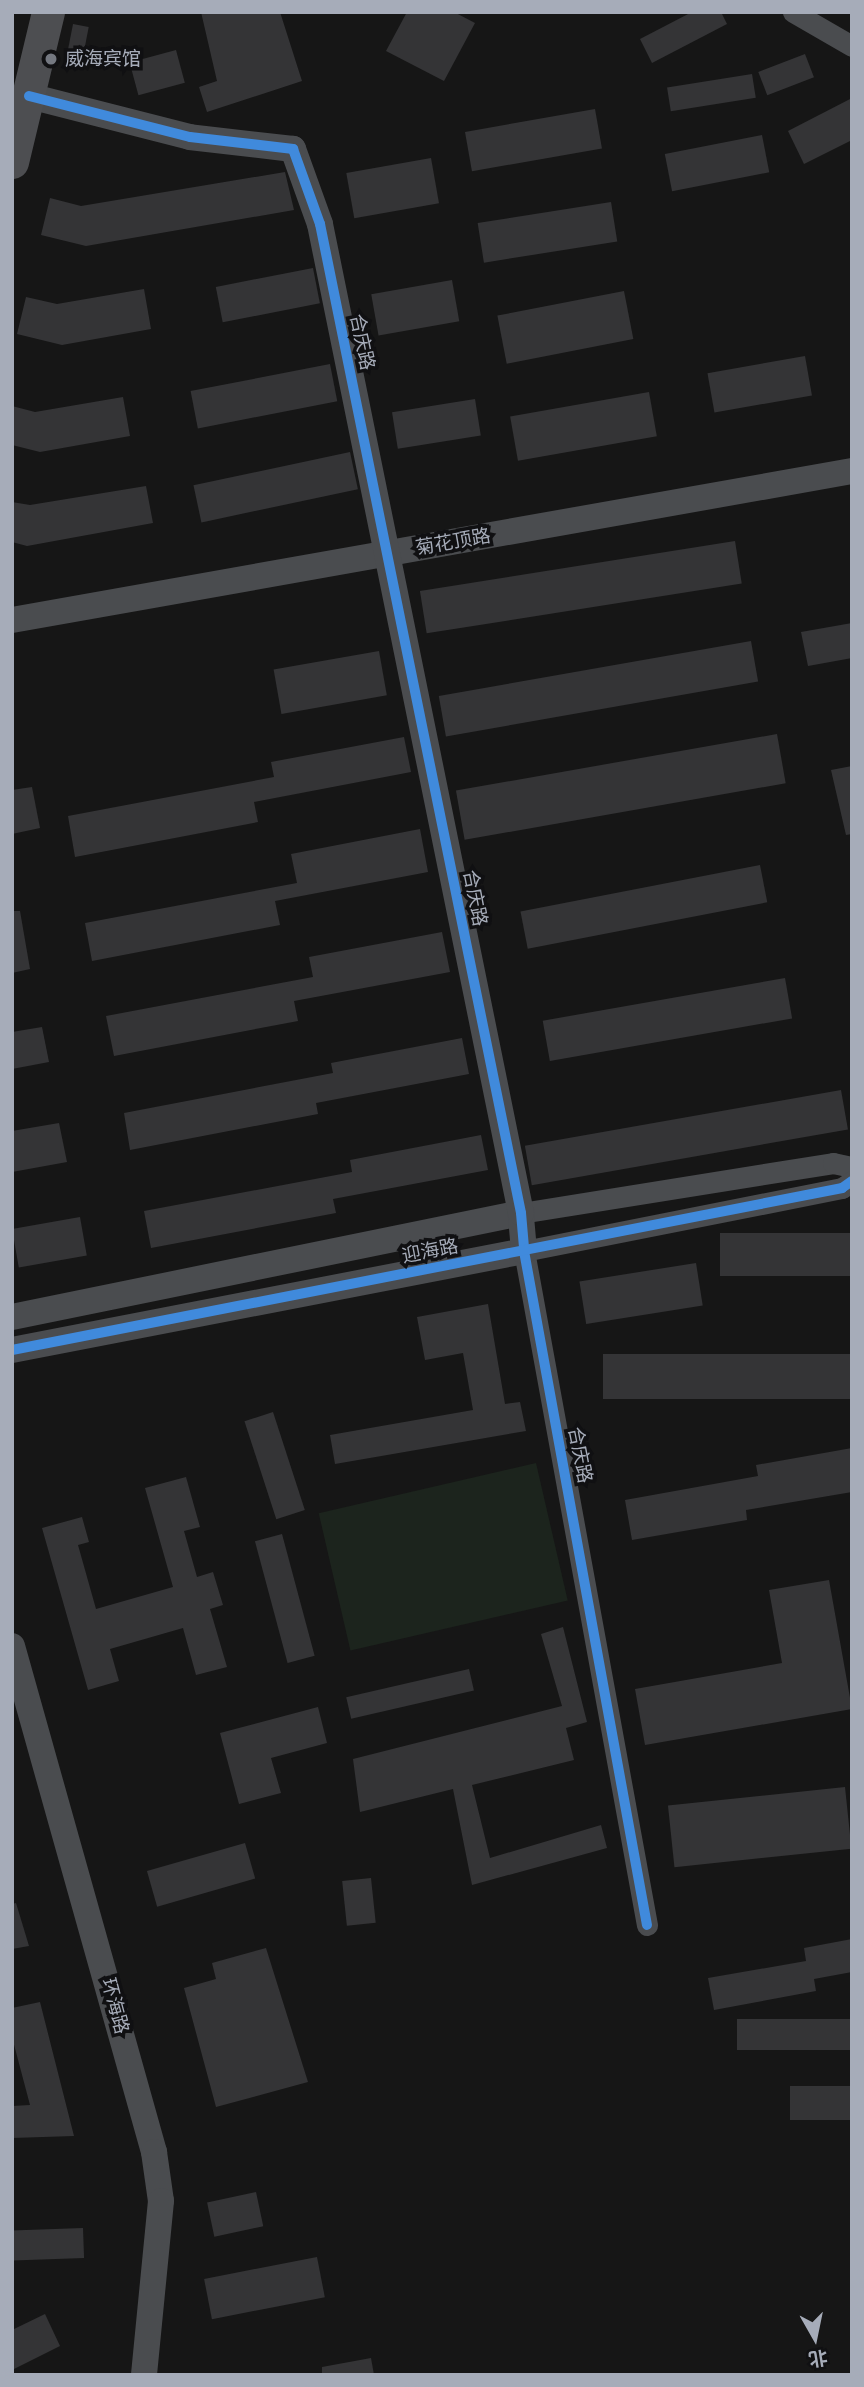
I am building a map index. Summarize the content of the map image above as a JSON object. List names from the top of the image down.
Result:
{
  "streets": {
    "street": [
      "合庆路",
      "菊花顶路",
      "迎海路",
      "环海路"
    ]
  },
  "crossings": [
    ["合庆路", "菊花顶路"],
    ["合庆路", "迎海路"]
  ],
  "places": ["威海宾馆"],
  "north": "bottom"
}
